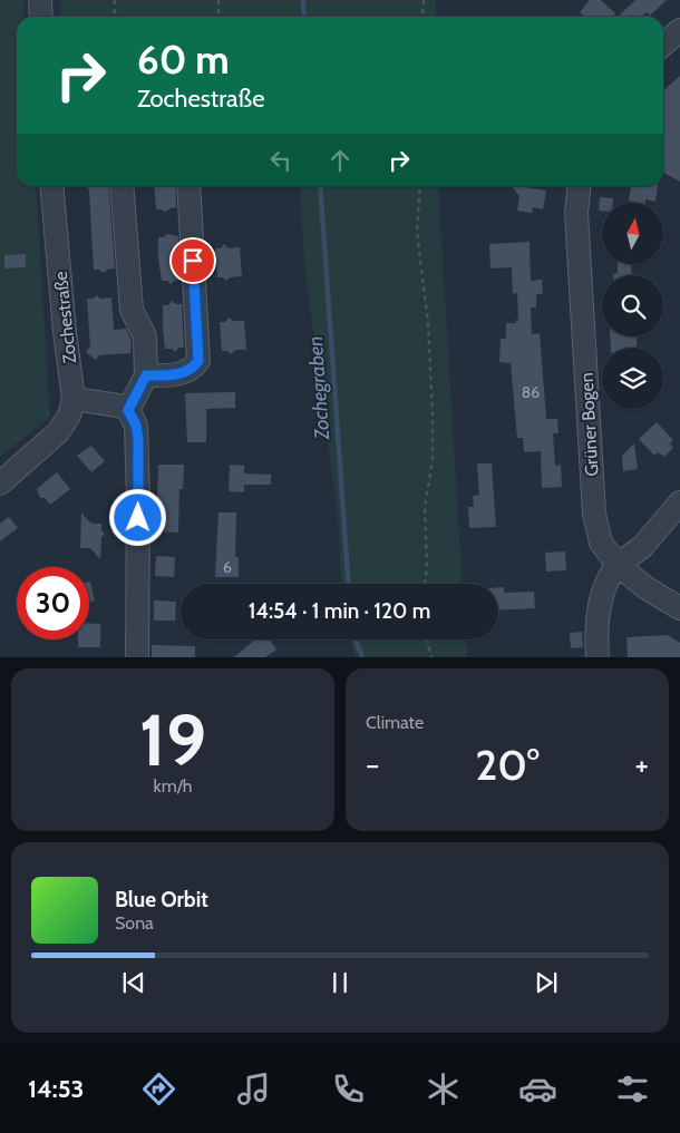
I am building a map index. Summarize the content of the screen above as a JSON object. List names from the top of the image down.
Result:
{
  "streets": {
    "street": ["Zochestraße", "Grüner Bogen"]
  },
  "water": ["Zochegraben"],
  "house_numbers": ["86", "6"],
  "north": "top",
  "page": {
    "turn": ["60 m", "Zochestraße"],
    "limit": "30",
    "trip": "14:54 · 1 min · 120 m",
    "tile": [
      ["19", "km/h"],
      "Climate"
    ],
    "heat": ["−", "20°", "+"],
    "song": ["Blue Orbit", "Sona"],
    "tabs": "14:53"
  }
}
